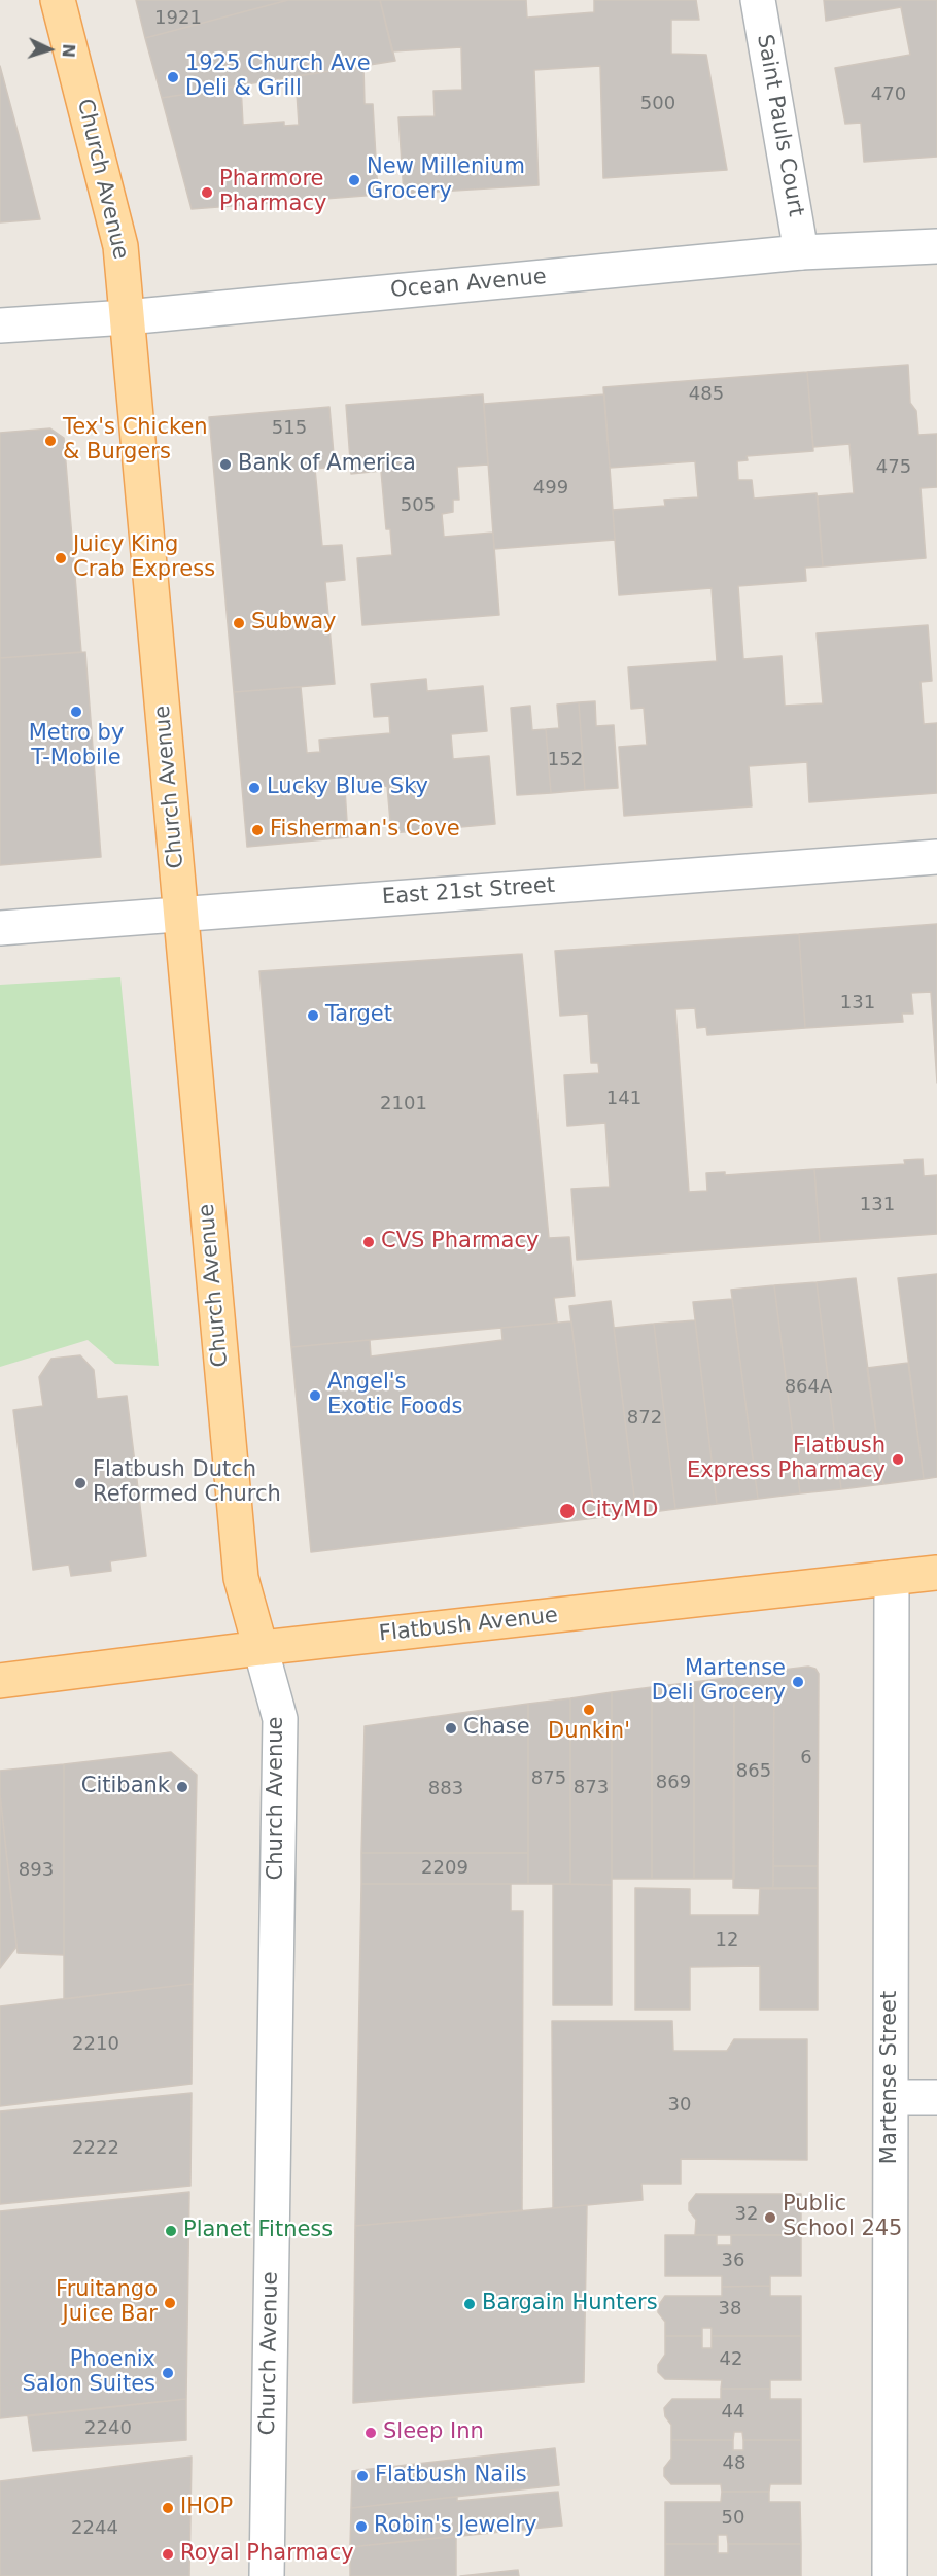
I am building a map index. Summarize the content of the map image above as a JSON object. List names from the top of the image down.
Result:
{
  "streets": {
    "main road": ["Church Avenue", "Flatbush Avenue"],
    "street": [
      "Saint Pauls Court",
      "Ocean Avenue",
      "East 21st Street",
      "Martense Street"
    ]
  },
  "crossings": [
    ["Saint Pauls Court", "Ocean Avenue"],
    ["Church Avenue", "Ocean Avenue"],
    ["Church Avenue", "East 21st Street"],
    ["Church Avenue", "Flatbush Avenue"],
    ["Flatbush Avenue", "Martense Street"]
  ],
  "places": [
    "1925 Church Ave Deli & Grill",
    "New Millenium Grocery",
    "Pharmore Pharmacy",
    "Tex's Chicken & Burgers",
    "Bank of America",
    "Juicy King Crab Express",
    "Subway",
    "Metro by T-Mobile",
    "Lucky Blue Sky",
    "Fisherman's Cove",
    "Target",
    "CVS Pharmacy",
    "Angel's Exotic Foods",
    "Flatbush Express Pharmacy",
    "Flatbush Dutch Reformed Church",
    "CityMD",
    "Martense Deli Grocery",
    "Dunkin'",
    "Chase",
    "Citibank",
    "Public School 245",
    "Planet Fitness",
    "Fruitango Juice Bar",
    "Bargain Hunters",
    "Phoenix Salon Suites",
    "Sleep Inn",
    "Flatbush Nails",
    "IHOP",
    "Robin's Jewelry",
    "Royal Pharmacy"
  ],
  "house_numbers": [
    "1921",
    "470",
    "500",
    "485",
    "515",
    "475",
    "499",
    "505",
    "152",
    "131",
    "141",
    "2101",
    "131",
    "864A",
    "872",
    "6",
    "865",
    "875",
    "869",
    "873",
    "883",
    "2209",
    "893",
    "12",
    "2210",
    "30",
    "2222",
    "32",
    "36",
    "38",
    "42",
    "44",
    "2240",
    "48",
    "50",
    "2244"
  ],
  "north": "right"
}
